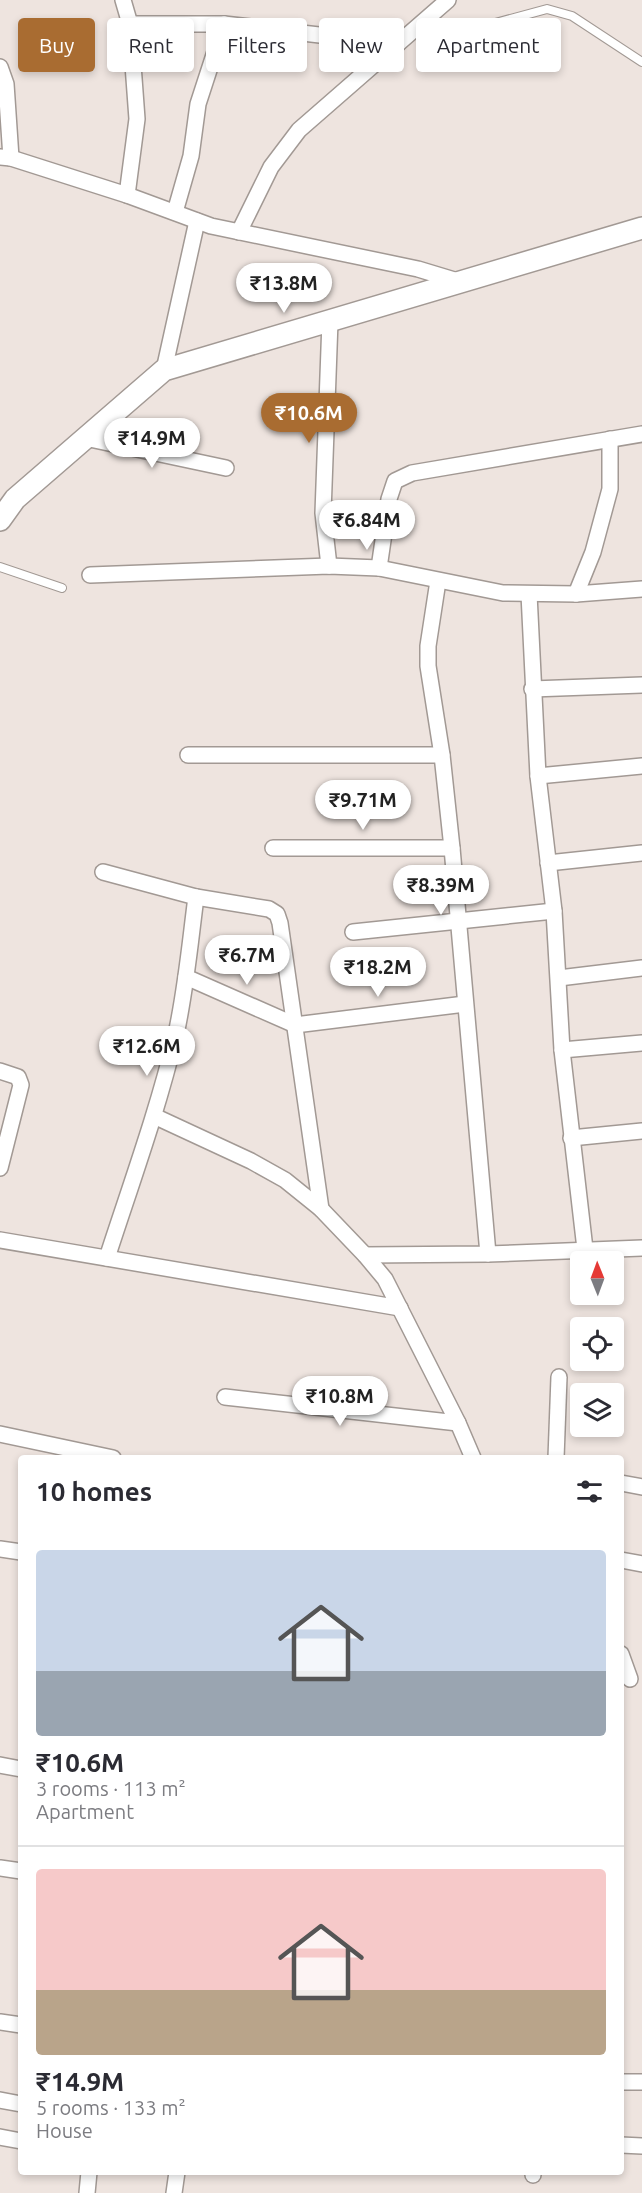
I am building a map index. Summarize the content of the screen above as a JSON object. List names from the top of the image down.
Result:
{
  "north": "top",
  "page": {
    "chip": [
      "Buy",
      "Rent",
      "Filters",
      "New",
      "Apartment"
    ],
    "price": [
      "₹13.8M",
      "₹10.6M",
      "₹14.9M",
      "₹6.84M",
      "₹9.71M",
      "₹8.39M",
      "₹6.7M",
      "₹18.2M",
      "₹12.6M",
      "₹10.8M"
    ],
    "heading": "10 homes",
    "list": [
      {
        "name": "₹10.6M",
        "note": "3 rooms · 113 m² · Apartment"
      },
      {
        "name": "₹14.9M",
        "note": "5 rooms · 133 m² · House"
      }
    ]
  }
}
